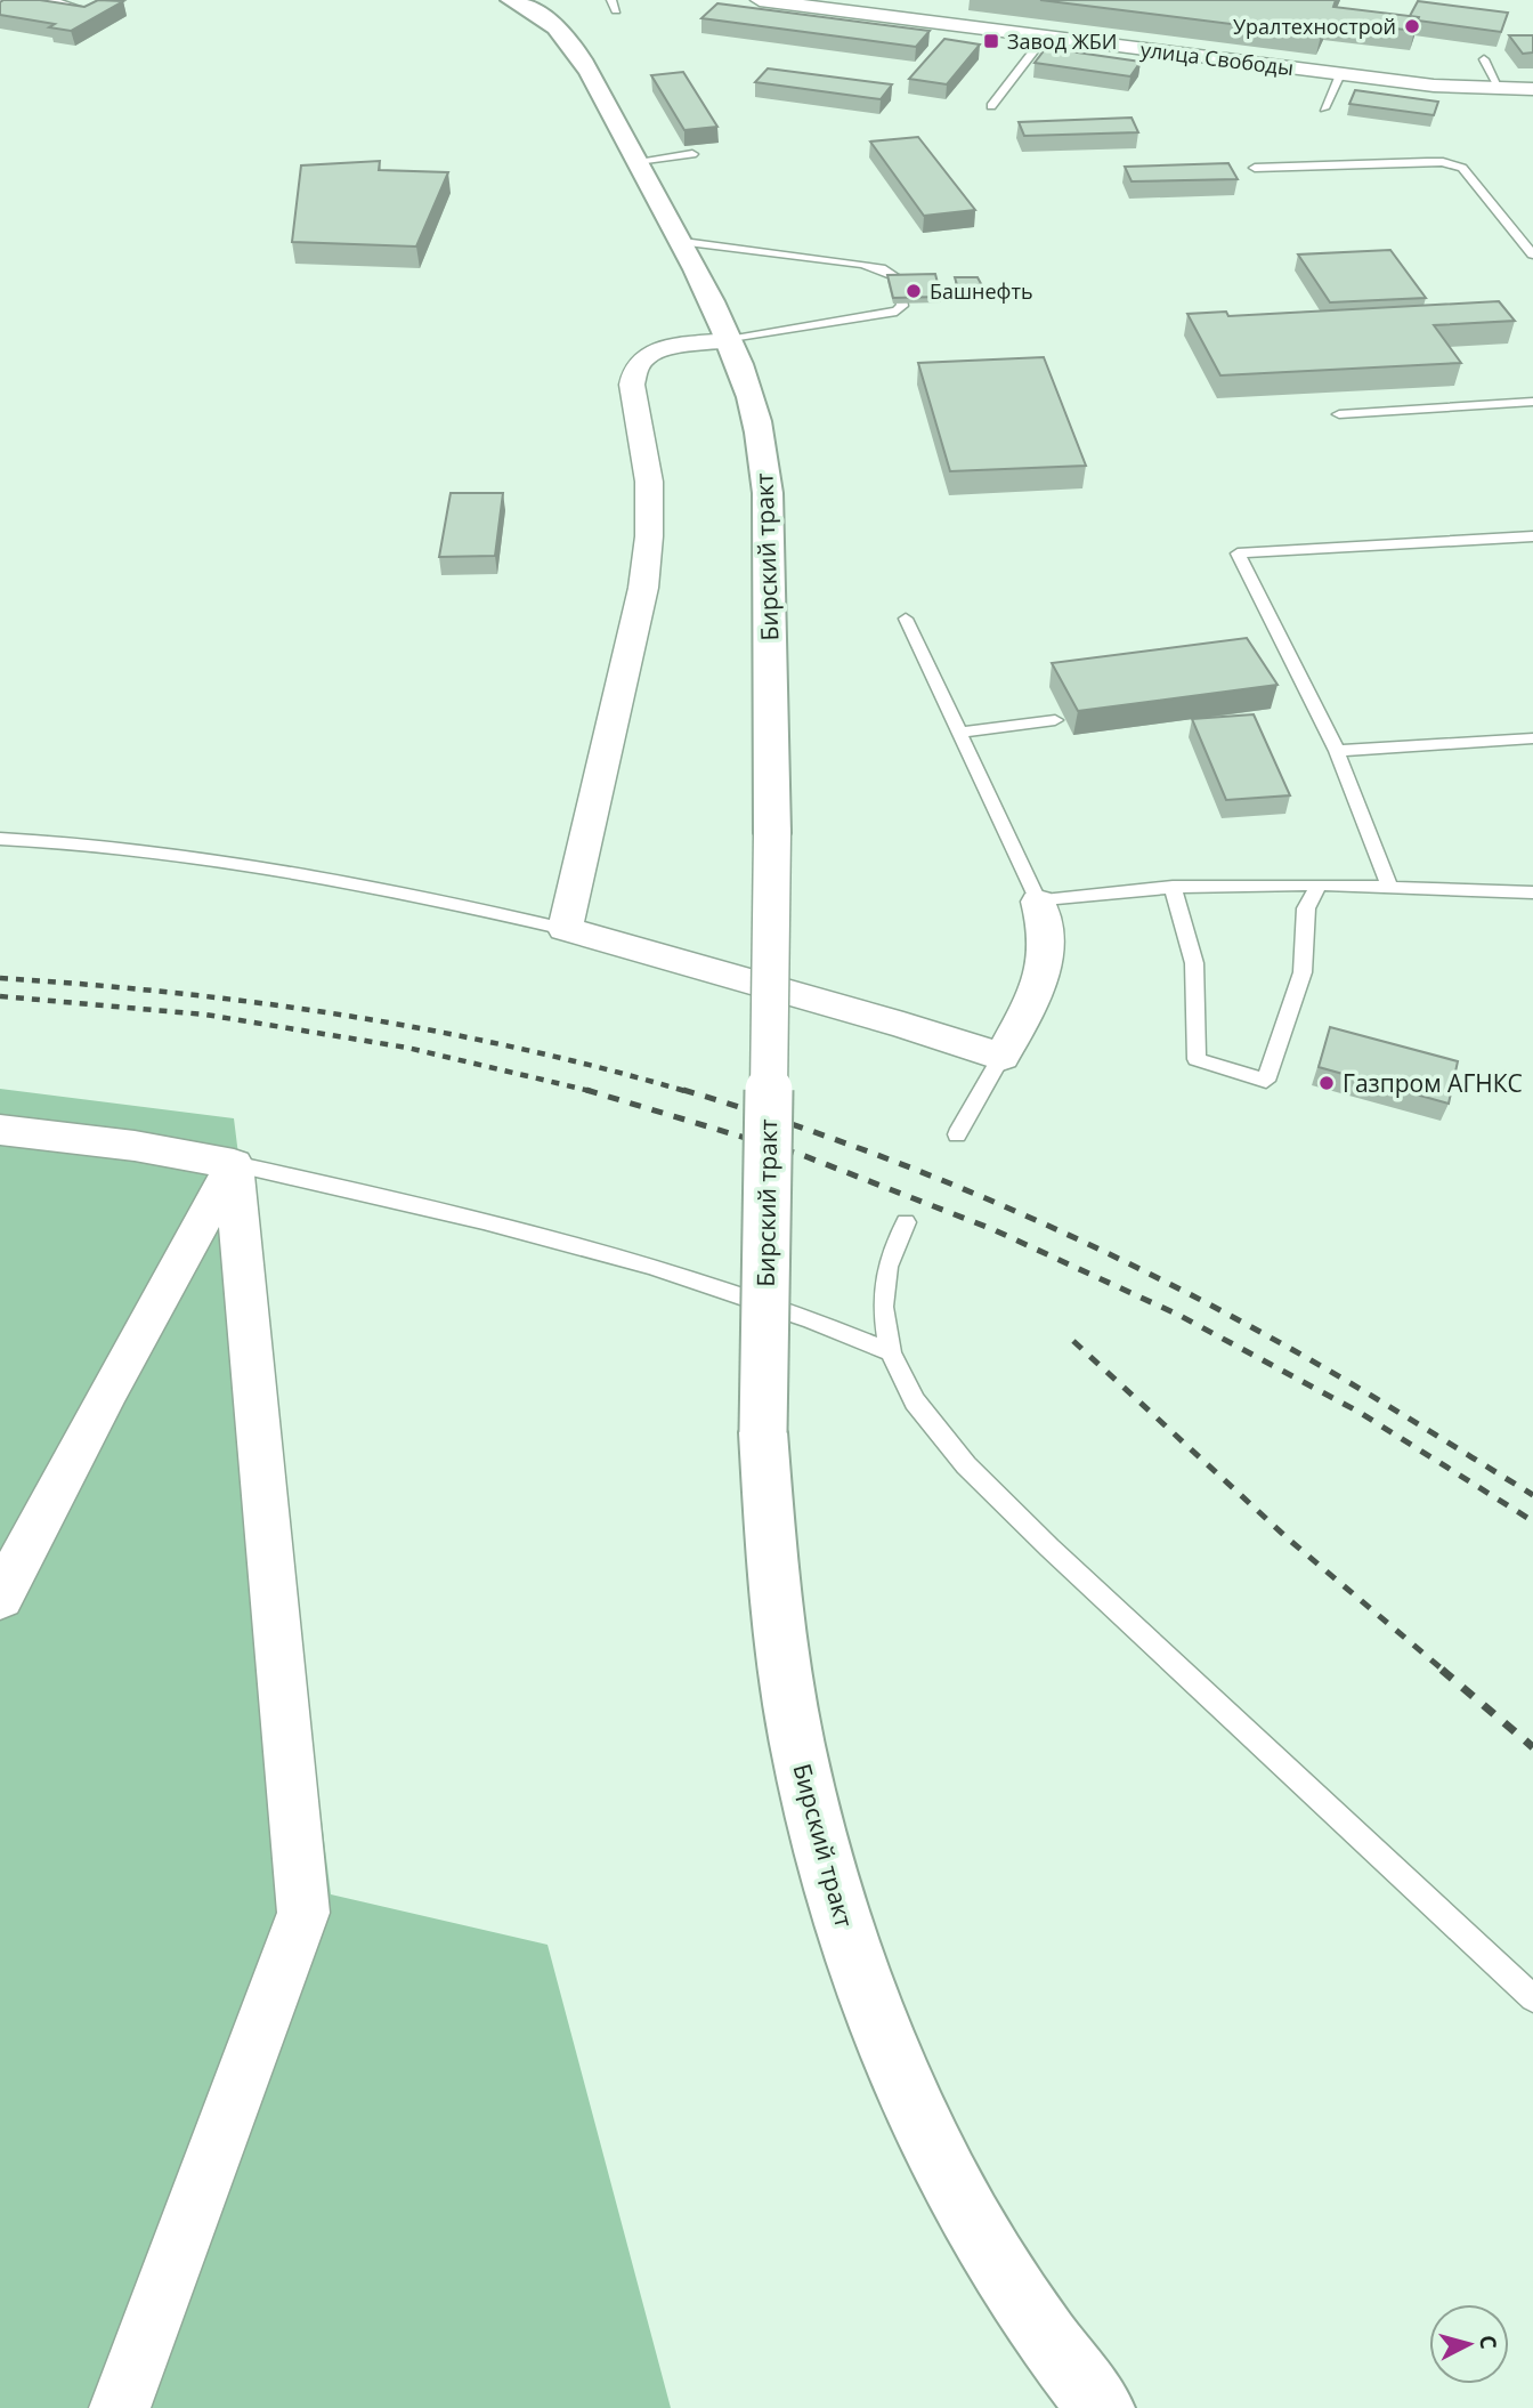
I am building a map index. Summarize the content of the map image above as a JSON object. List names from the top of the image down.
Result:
{
  "streets": {
    "main road": ["Бирский тракт"],
    "street": ["улица Свободы"]
  },
  "places": {
    "other": ["Уралтехнострой", "Башнефть", "Газпром АГНКС"],
    "transit": ["Завод ЖБИ"]
  },
  "north": "right"
}
